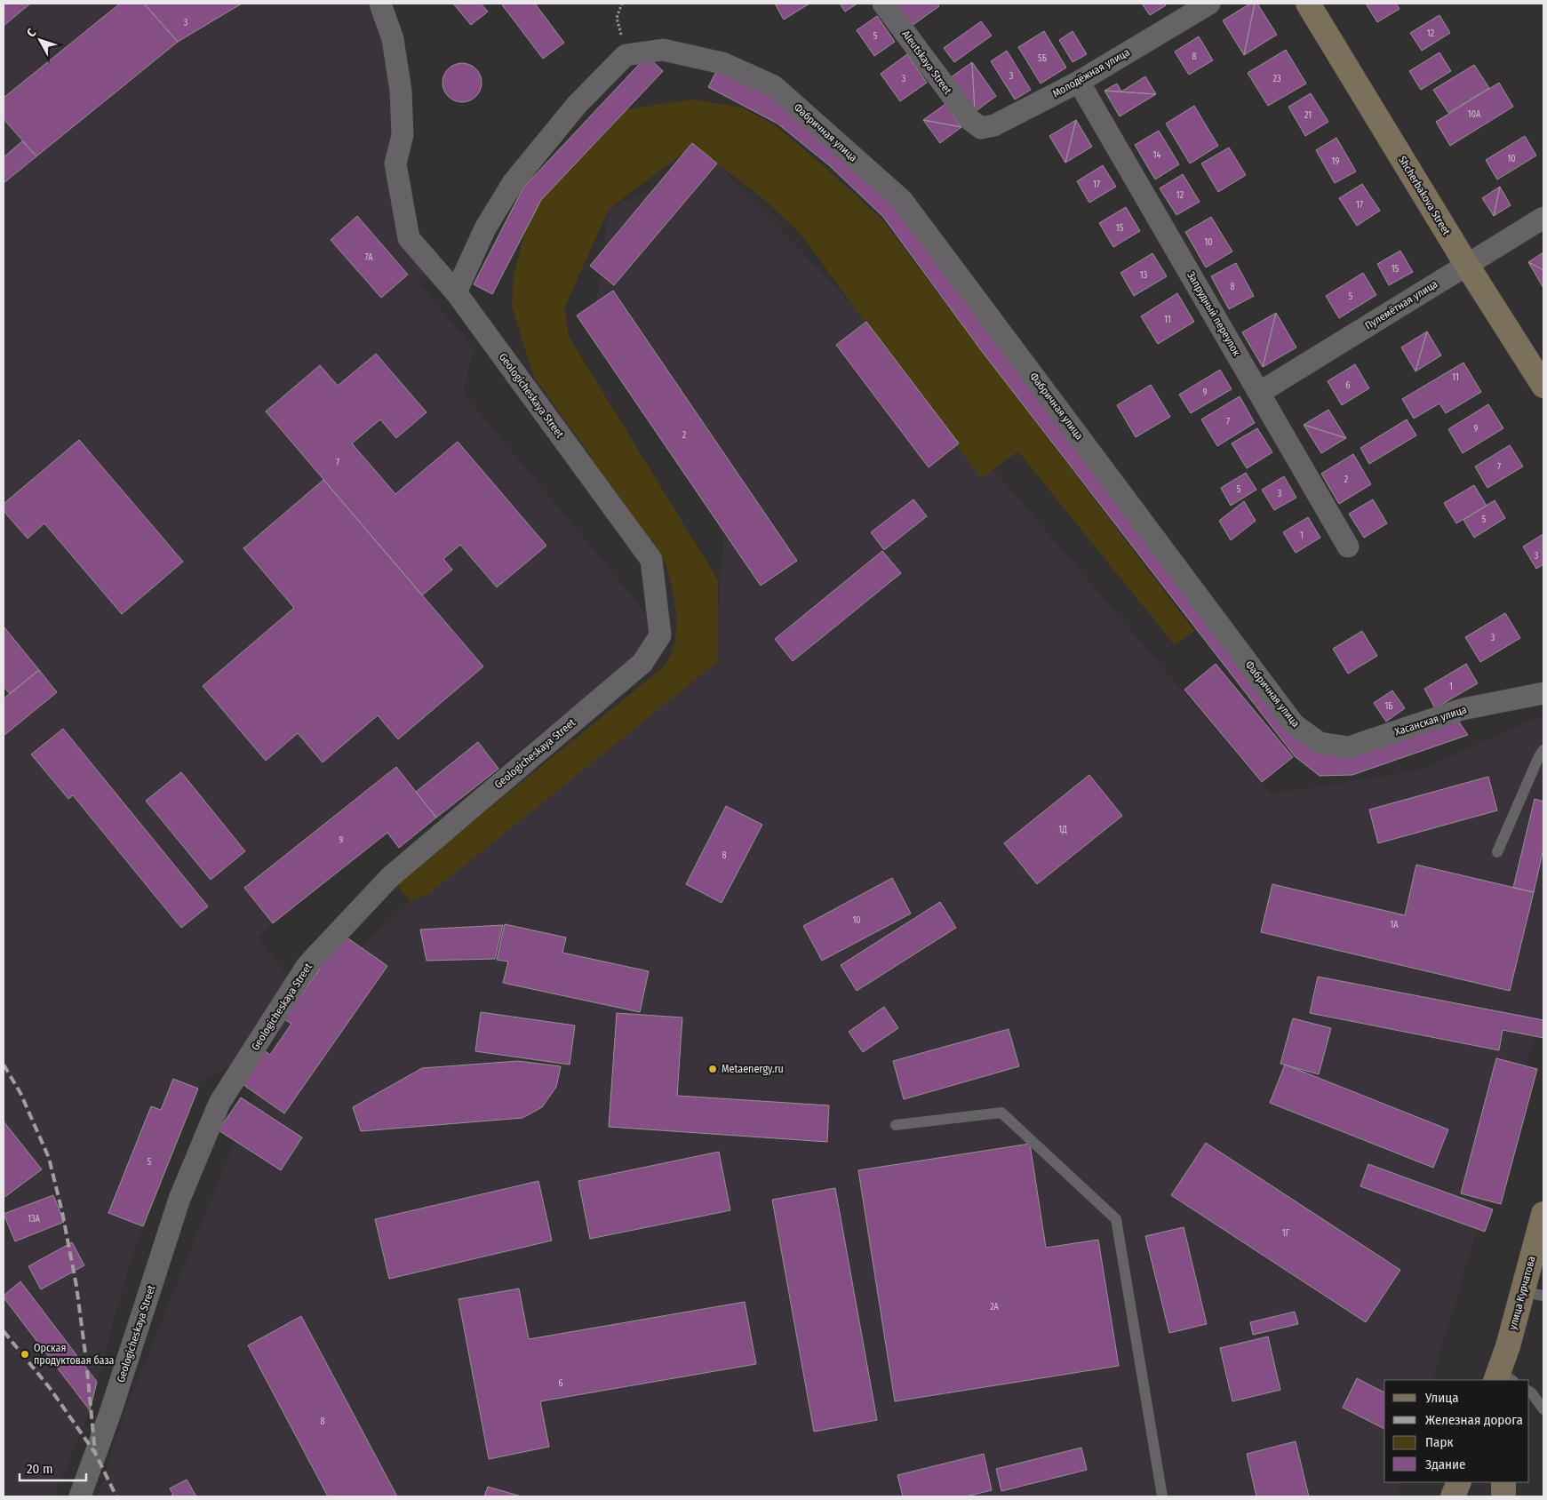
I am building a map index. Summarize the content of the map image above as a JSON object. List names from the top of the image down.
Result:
{
  "streets": {
    "street": [
      "Aleutskaya Street",
      "Молодёжная улица",
      "Фабричная улица",
      "Shcherbakova Street",
      "Пулемётная улица",
      "Запрудный переулок",
      "Geologicheskaya Street",
      "Хасанская улица",
      "улица Курчатова"
    ]
  },
  "crossings": [
    ["Aleutskaya Street", "Молодёжная улица"],
    ["Молодёжная улица", "Запрудный переулок"],
    ["Фабричная улица", "Хасанская улица"],
    ["Shcherbakova Street", "Пулемётная улица"],
    ["Пулемётная улица", "Запрудный переулок"]
  ],
  "places": ["Metaenergy.ru", "Орская продуктовая база"],
  "house_numbers": [
    "3",
    "12",
    "5",
    "8",
    "5Б",
    "3",
    "3",
    "23",
    "10А",
    "21",
    "14",
    "10",
    "19",
    "17",
    "12",
    "17",
    "15",
    "10",
    "7А",
    "15",
    "13",
    "8",
    "5",
    "11",
    "11",
    "6",
    "9",
    "7",
    "9",
    "2",
    "7",
    "7",
    "2",
    "5",
    "3",
    "5",
    "1",
    "3",
    "3",
    "1",
    "1Б",
    "1Д",
    "9",
    "8",
    "10",
    "1А",
    "5",
    "13А",
    "1Г",
    "2А",
    "6",
    "8"
  ],
  "legend": [
    "Улица",
    "Железная дорога",
    "Парк",
    "Здание"
  ],
  "scale_bar": "20 m",
  "north": "top left"
}
